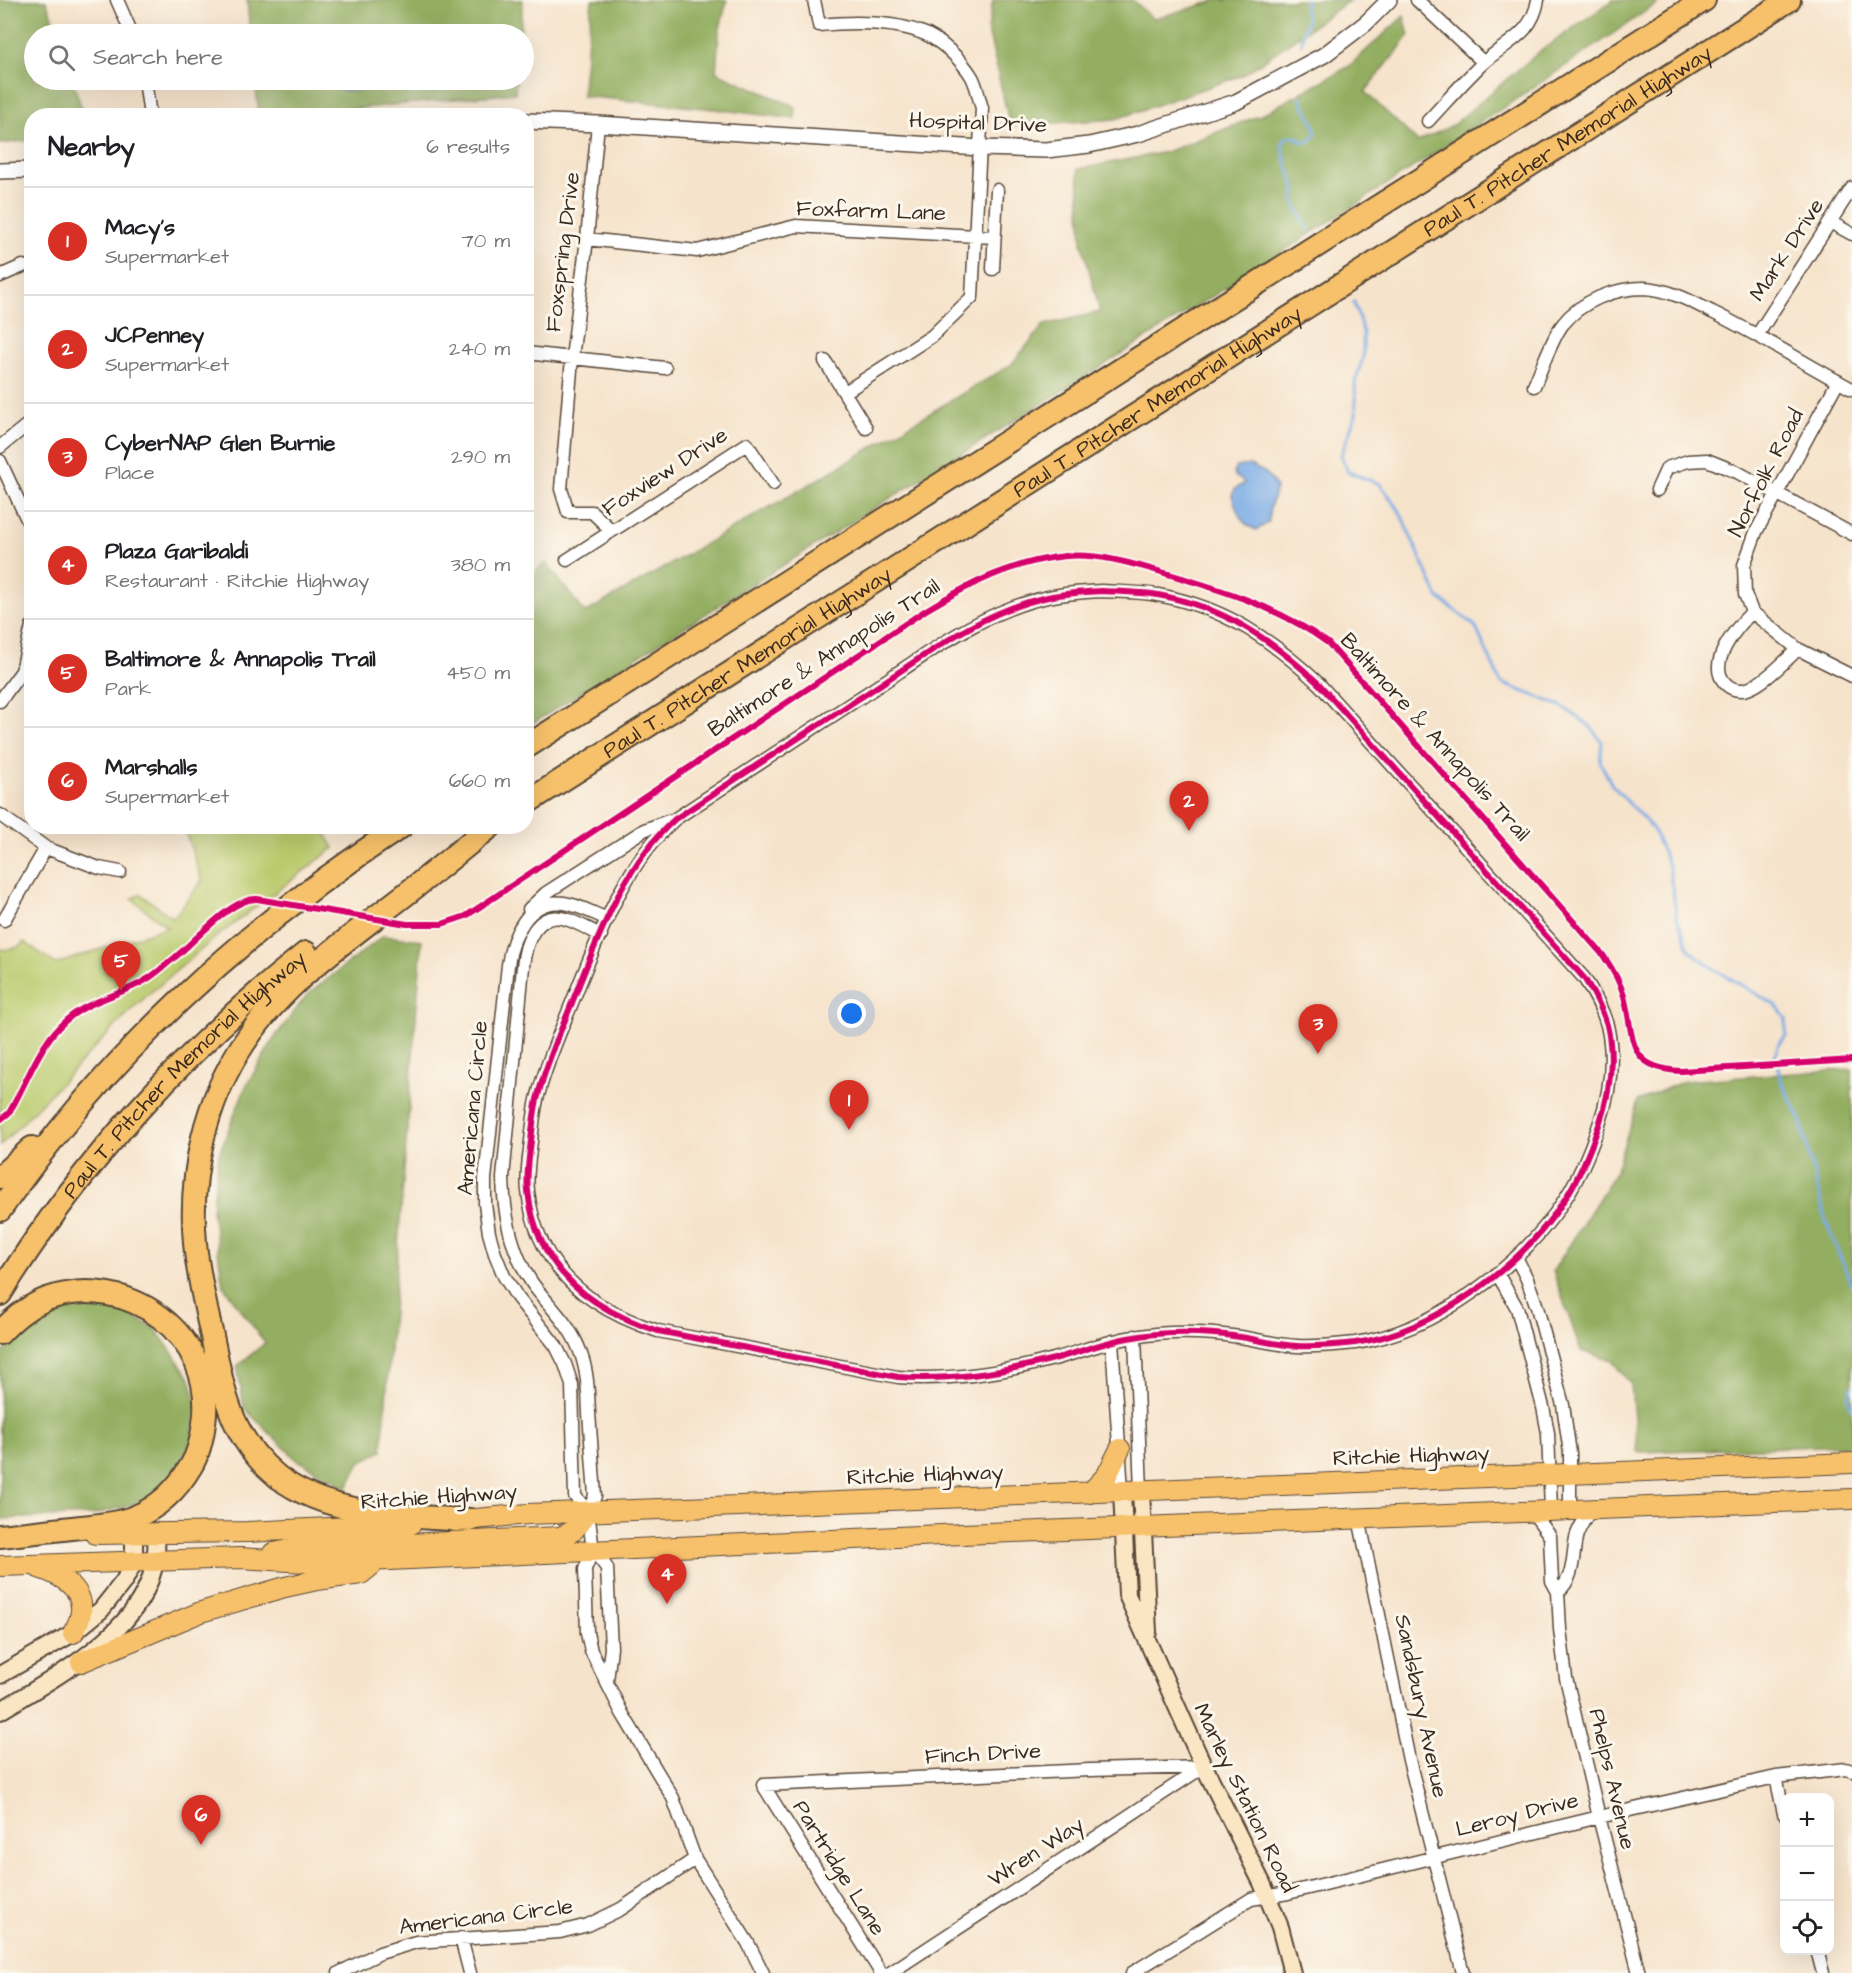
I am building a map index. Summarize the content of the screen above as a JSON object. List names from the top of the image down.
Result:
{
  "streets": {
    "highway": ["Paul T. Pitcher Memorial Highway"],
    "main road": ["Ritchie Highway", "Marley Station Road"],
    "street": [
      "Hospital Drive",
      "Foxfarm Lane",
      "Mark Drive",
      "Foxspring Drive",
      "Foxview Drive",
      "Norfolk Road",
      "Americana Circle",
      "Sandsbury Avenue",
      "Finch Drive",
      "Phelps Avenue",
      "Leroy Drive",
      "Wren Way",
      "Partridge Lane"
    ],
    "cycle path": ["Baltimore & Annapolis Trail"]
  },
  "crossings": [
    ["Hospital Drive", "Foxspring Drive"],
    ["Foxfarm Lane", "Foxspring Drive"],
    ["Foxspring Drive", "Foxview Drive"],
    ["Americana Circle", "Ritchie Highway"],
    ["Ritchie Highway", "Marley Station Road"],
    ["Sandsbury Avenue", "Leroy Drive"],
    ["Finch Drive", "Marley Station Road"],
    ["Finch Drive", "Wren Way"],
    ["Finch Drive", "Partridge Lane"],
    ["Phelps Avenue", "Leroy Drive"],
    ["Marley Station Road", "Leroy Drive"],
    ["Marley Station Road", "Wren Way"]
  ],
  "page": {
    "search": "Search here",
    "heading": ["Nearby", "6 results"],
    "list": [
      {
        "mark": "1",
        "name": "Macy's",
        "note": "Supermarket",
        "value": "70 m"
      },
      {
        "mark": "2",
        "name": "JCPenney",
        "note": "Supermarket",
        "value": "240 m"
      },
      {
        "mark": "3",
        "name": "CyberNAP Glen Burnie",
        "note": "Place",
        "value": "290 m"
      },
      {
        "mark": "4",
        "name": "Plaza Garibaldi",
        "note": "Restaurant · Ritchie Highway",
        "value": "380 m"
      },
      {
        "mark": "5",
        "name": "Baltimore & Annapolis Trail",
        "note": "Park",
        "value": "450 m"
      },
      {
        "mark": "6",
        "name": "Marshalls",
        "note": "Supermarket",
        "value": "660 m"
      }
    ],
    "pins": [
      "2",
      "5",
      "3",
      "1",
      "4",
      "6"
    ],
    "map_buttons": ["+", "−"]
  }
}
